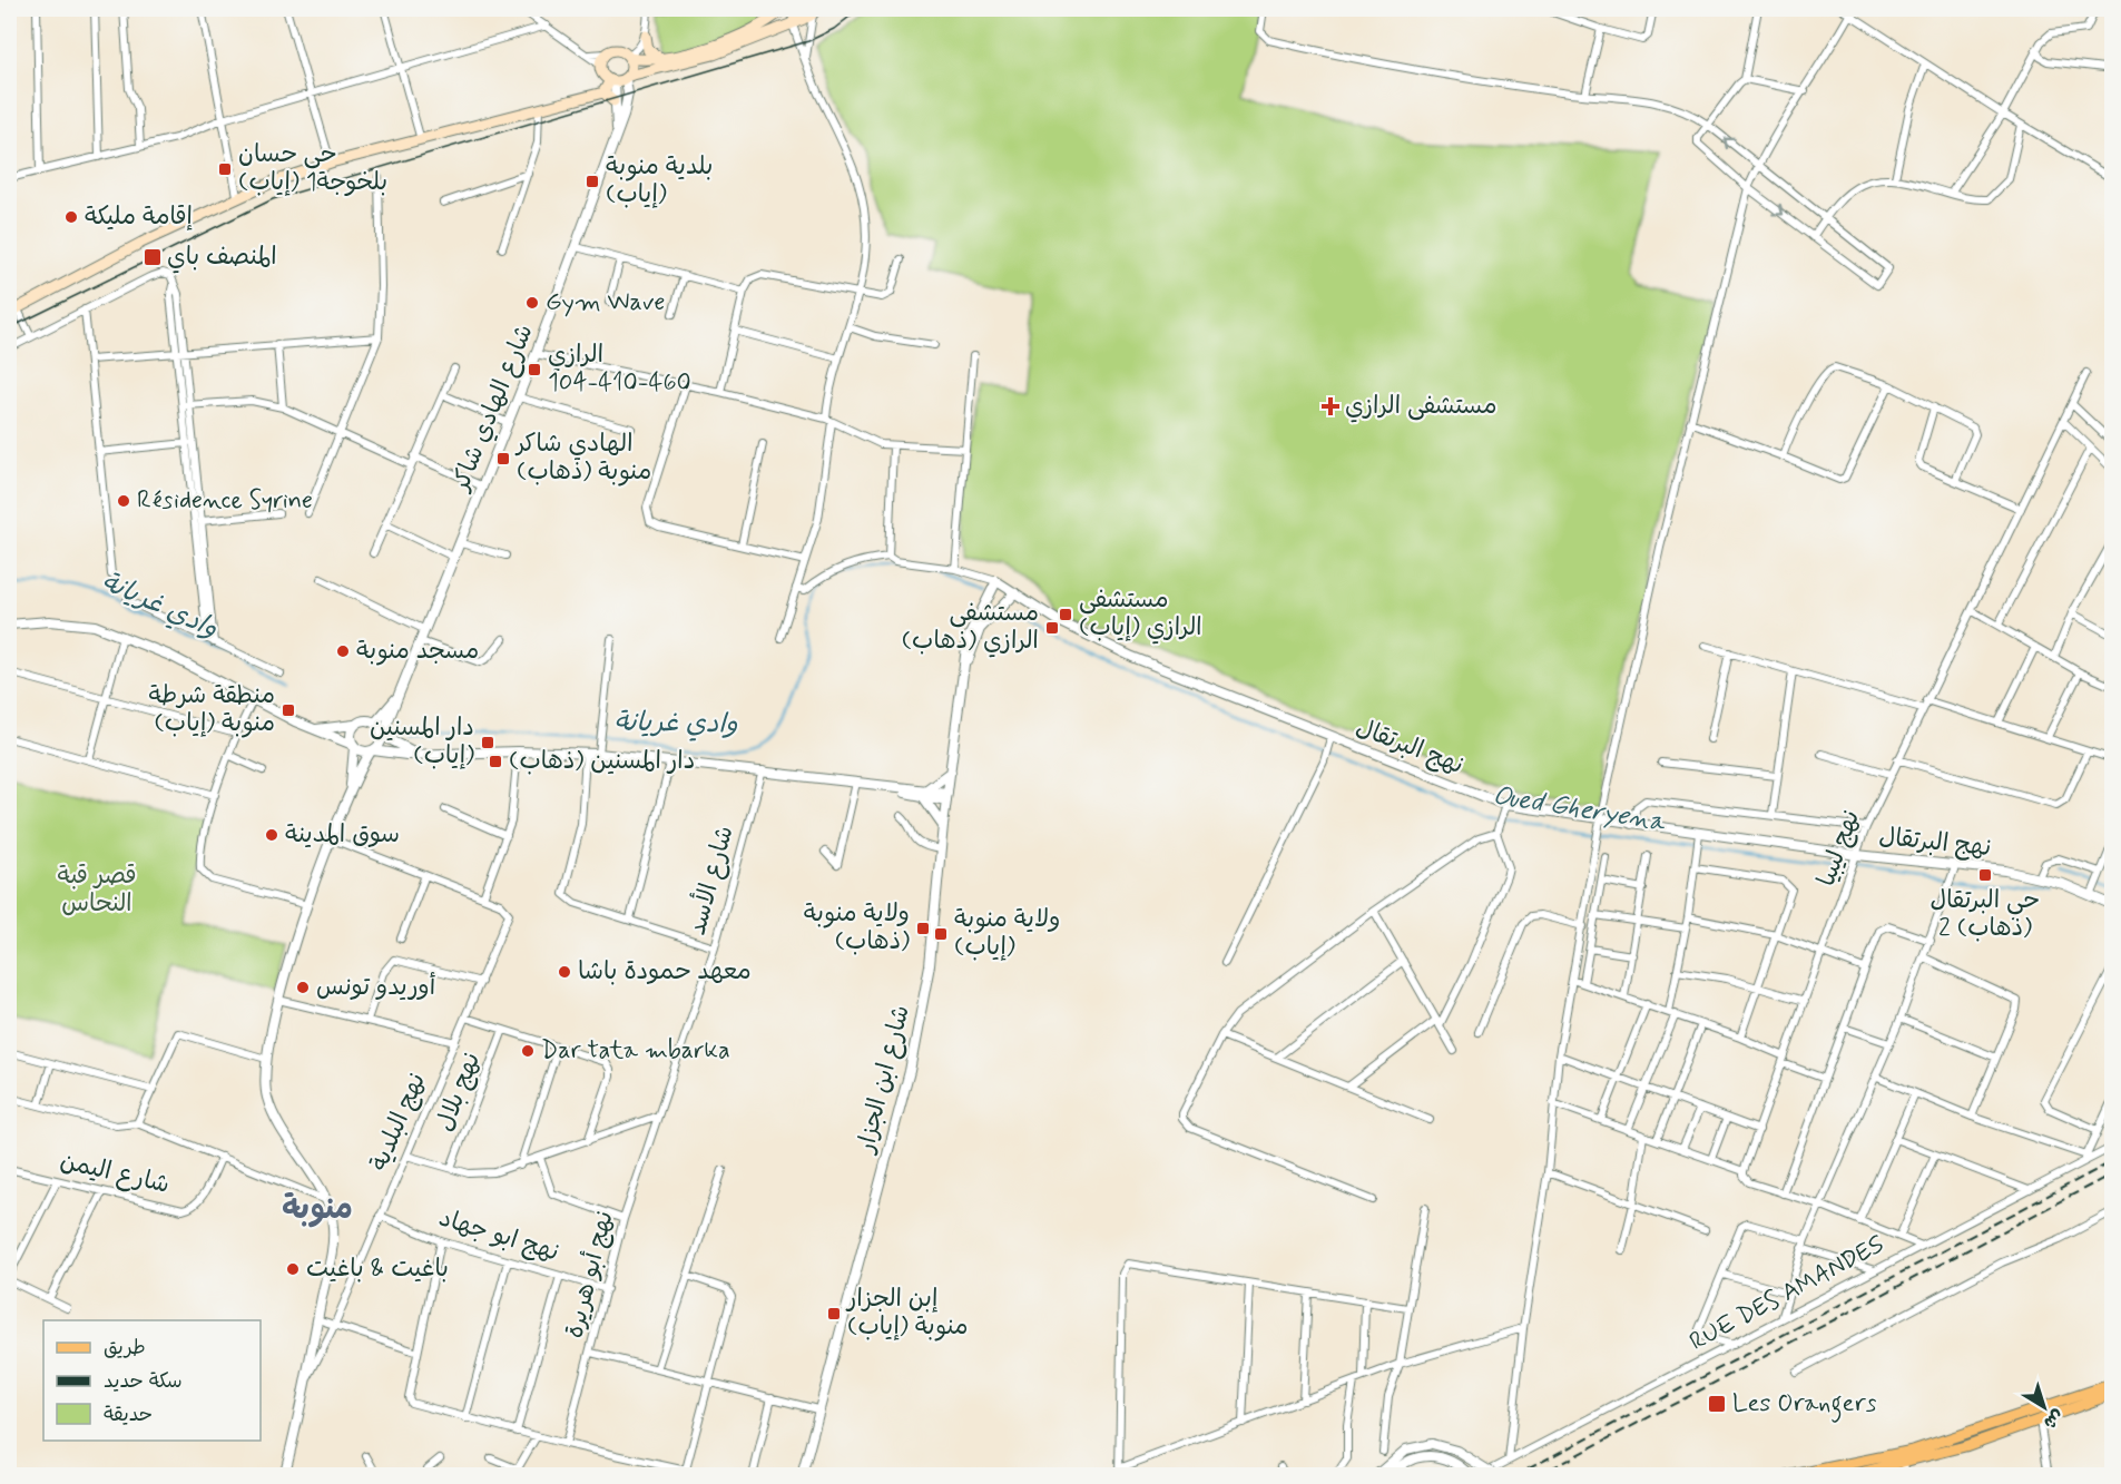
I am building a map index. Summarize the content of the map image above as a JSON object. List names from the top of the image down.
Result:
{
  "streets": {
    "street": [
      "شارع الهادي شاكر",
      "نهج البرتقال",
      "نهج ليبيا",
      "شارع الأسد",
      "شارع ابن الجزار",
      "نهج بلال",
      "نهج البلدية",
      "شارع اليمن",
      "نهج ابو جهاد",
      "نهج أبو هريرة",
      "RUE DES AMANDES"
    ]
  },
  "crossings": [
    ["نهج البرتقال", "نهج ليبيا"],
    ["نهج البرتقال", "شارع ابن الجزار"],
    ["شارع الأسد", "نهج أبو هريرة"],
    ["نهج البلدية", "نهج ابو جهاد"],
    ["نهج ابو جهاد", "نهج أبو هريرة"]
  ],
  "districts": ["منوبة"],
  "water": ["وادي غريانة", "Oued Gheryena"],
  "parks": ["قصر قبة النحاس"],
  "places": {
    "transit": [
      "حي حسان بلخوجة1 (إياب)",
      "بلدية منوبة (إياب)",
      "المنصف باي",
      "الرازي 104-410-460",
      "الهادي شاكر منوبة (ذهاب)",
      "مستشفى الرازي (إياب)",
      "مستشفى الرازي (ذهاب)",
      "منطقة شرطة منوبة (إياب)",
      "دار المسنين (إياب)",
      "دار المسنين (ذهاب)",
      "حي البرتقال 2 (ذهاب)",
      "ولاية منوبة (ذهاب)",
      "ولاية منوبة (إياب)",
      "إبن الجزار منوبة (إياب)",
      "Les Orangers"
    ],
    "other": [
      "إقامة مليكة",
      "Gym Wave",
      "Résidence Syrine",
      "مسجد منوبة",
      "سوق المدينة",
      "معهد حمودة باشا",
      "أوريدو تونس",
      "Dar tata mbarka",
      "باغيت & باغيت"
    ],
    "health": ["مستشفى الرازي"]
  },
  "legend": ["طريق", "سكة حديد", "حديقة"],
  "north": "bottom right"
}
